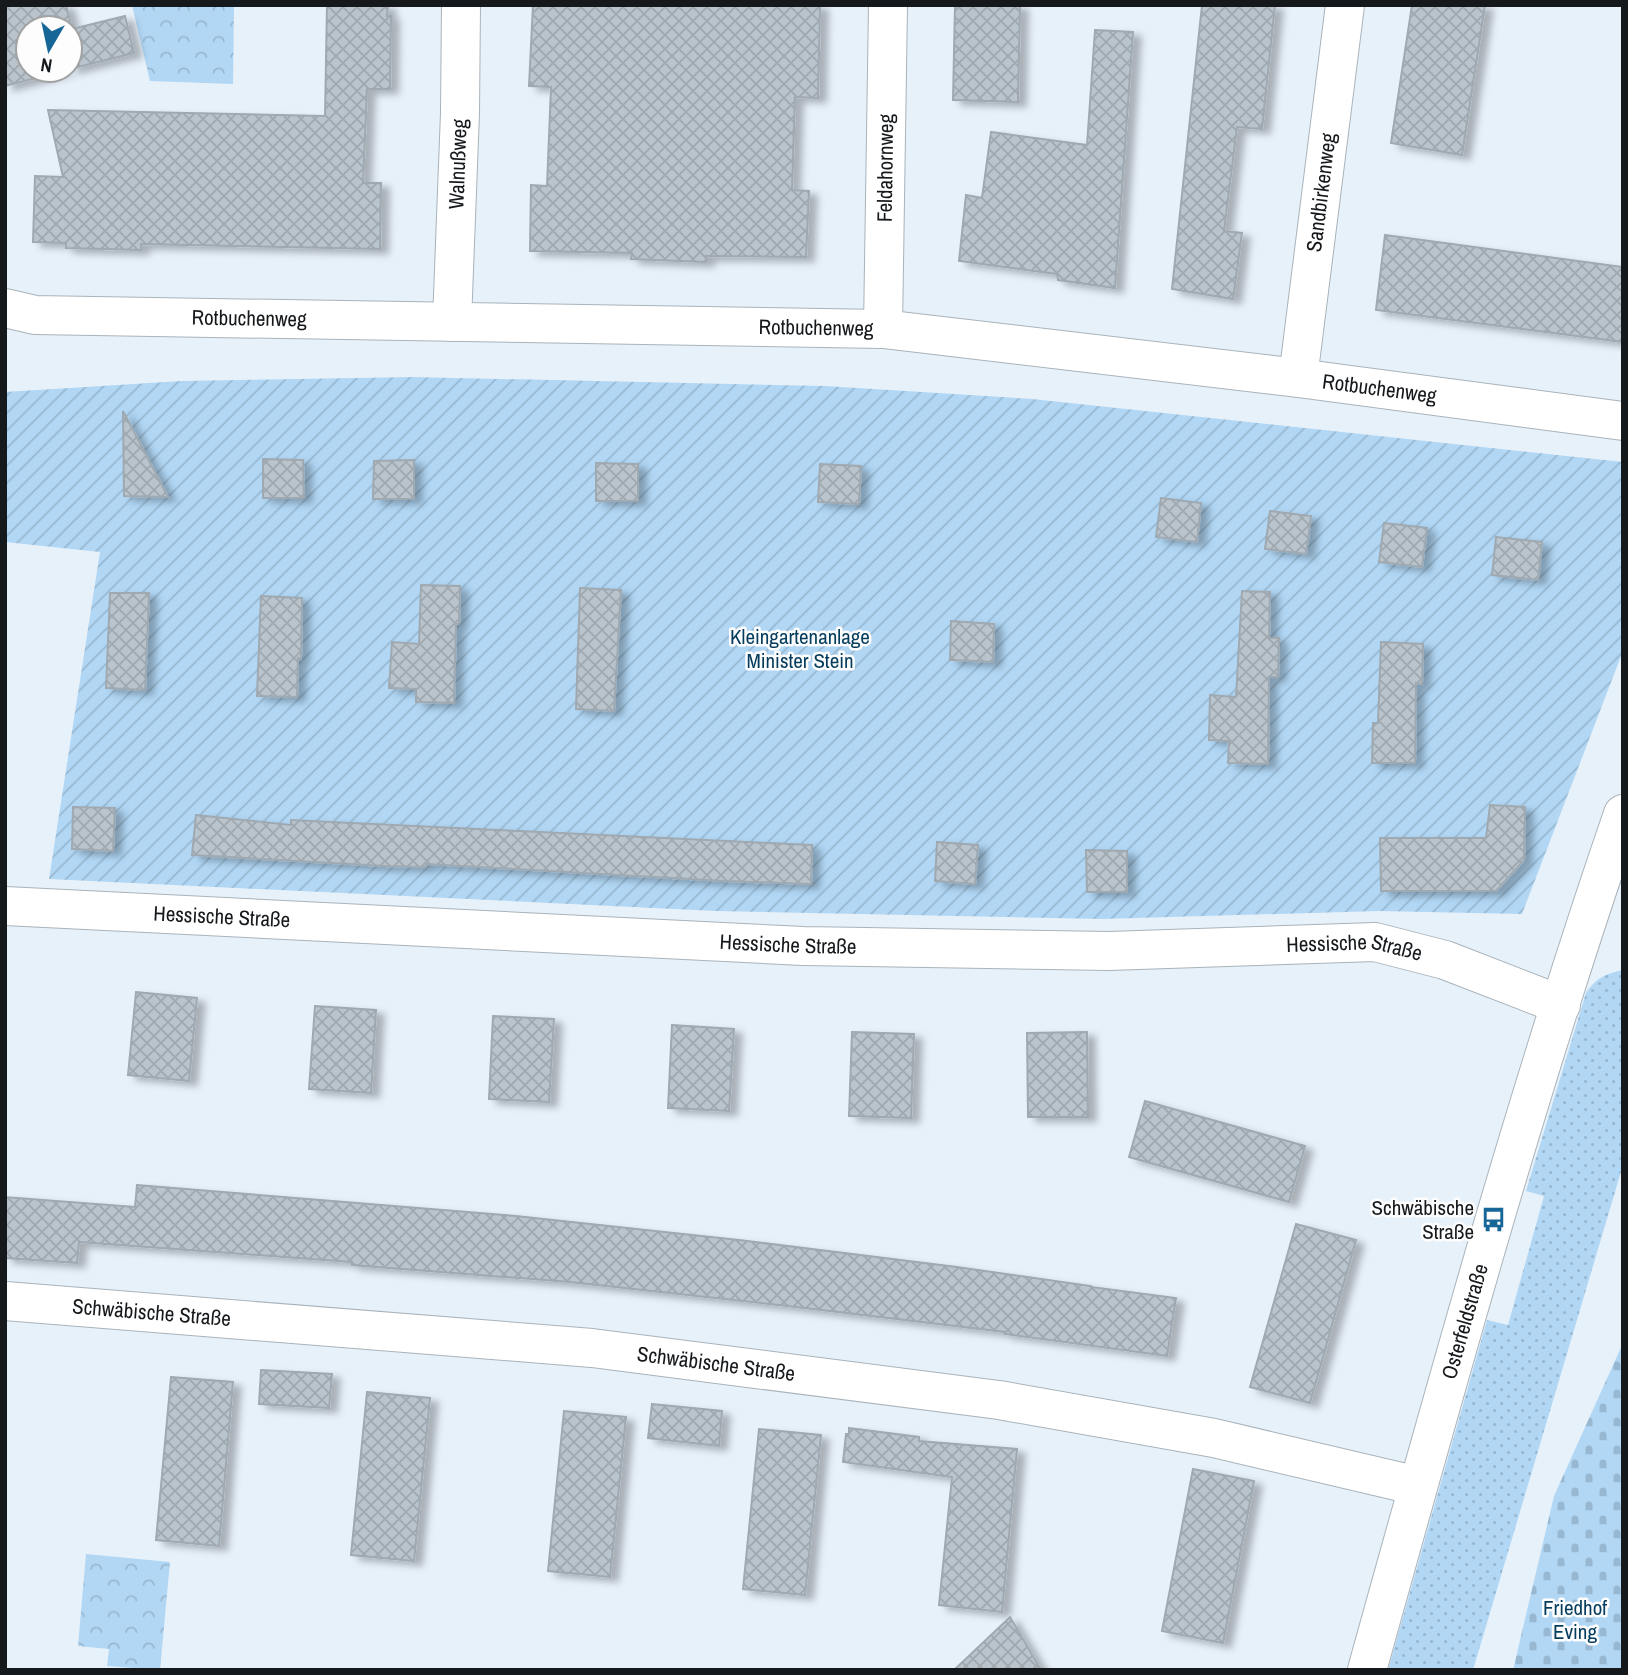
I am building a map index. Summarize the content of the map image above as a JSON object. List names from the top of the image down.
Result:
{
  "streets": {
    "street": [
      "Walnußweg",
      "Feldahornweg",
      "Sandbirkenweg",
      "Rotbuchenweg",
      "Hessische Straße",
      "Schwäbische Straße",
      "Osterfeldstraße"
    ]
  },
  "crossings": [
    ["Walnußweg", "Rotbuchenweg"],
    ["Feldahornweg", "Rotbuchenweg"],
    ["Sandbirkenweg", "Rotbuchenweg"],
    ["Hessische Straße", "Osterfeldstraße"],
    ["Schwäbische Straße", "Osterfeldstraße"]
  ],
  "parks": ["Kleingartenanlage Minister Stein", "Friedhof Eving"],
  "places": {
    "bus stop": ["Schwäbische Straße"]
  },
  "north": "bottom"
}
